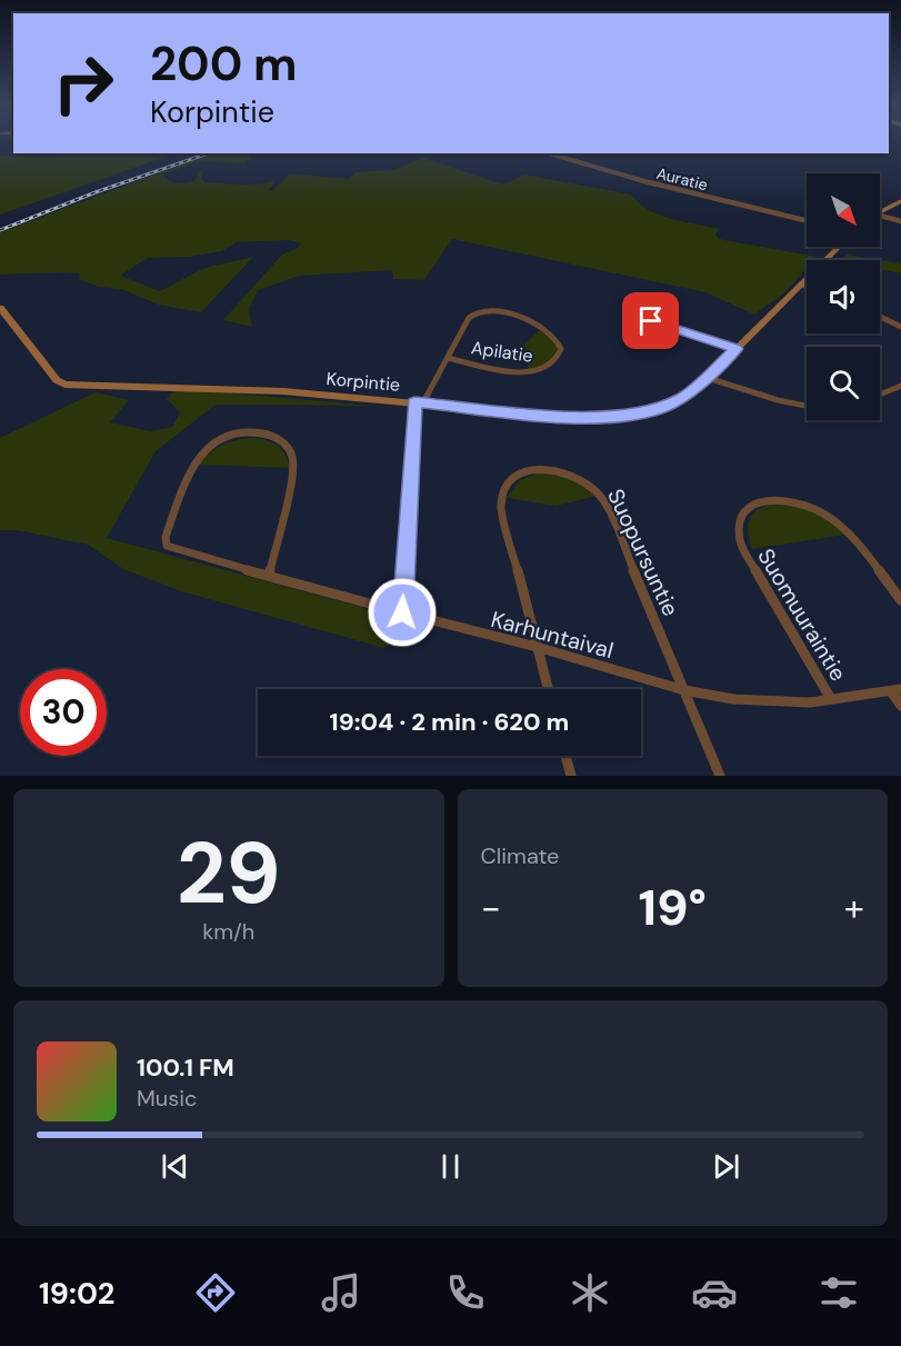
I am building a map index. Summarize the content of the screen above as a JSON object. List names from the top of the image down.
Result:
{
  "streets": {
    "street": [
      "Auratie",
      "Apilatie",
      "Korpintie",
      "Suopursuntie",
      "Suomuuraintie",
      "Karhuntaival"
    ]
  },
  "crossings": [
    ["Suopursuntie", "Karhuntaival"],
    ["Suomuuraintie", "Karhuntaival"]
  ],
  "north": "bottom right",
  "page": {
    "turn": ["200 m", "Korpintie"],
    "limit": "30",
    "trip": "19:04 · 2 min · 620 m",
    "tile": [
      ["29", "km/h"],
      "Climate"
    ],
    "heat": ["−", "19°", "+"],
    "song": ["100.1 FM", "Music"],
    "tabs": "19:02"
  }
}
